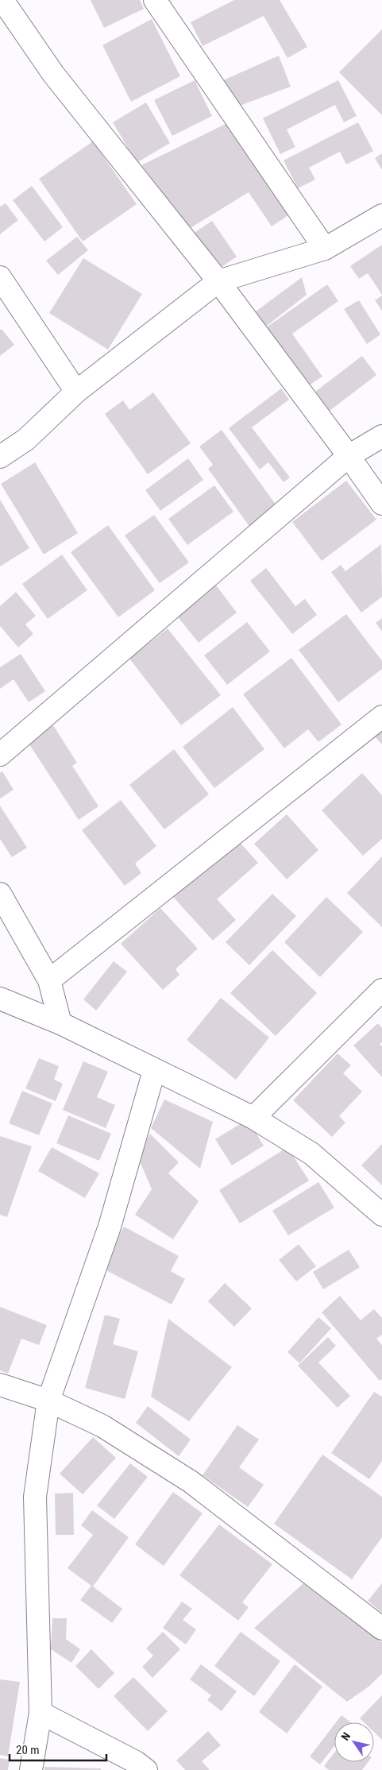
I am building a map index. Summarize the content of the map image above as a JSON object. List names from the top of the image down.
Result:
{
  "scale_bar": "20 m",
  "north": "top left"
}
